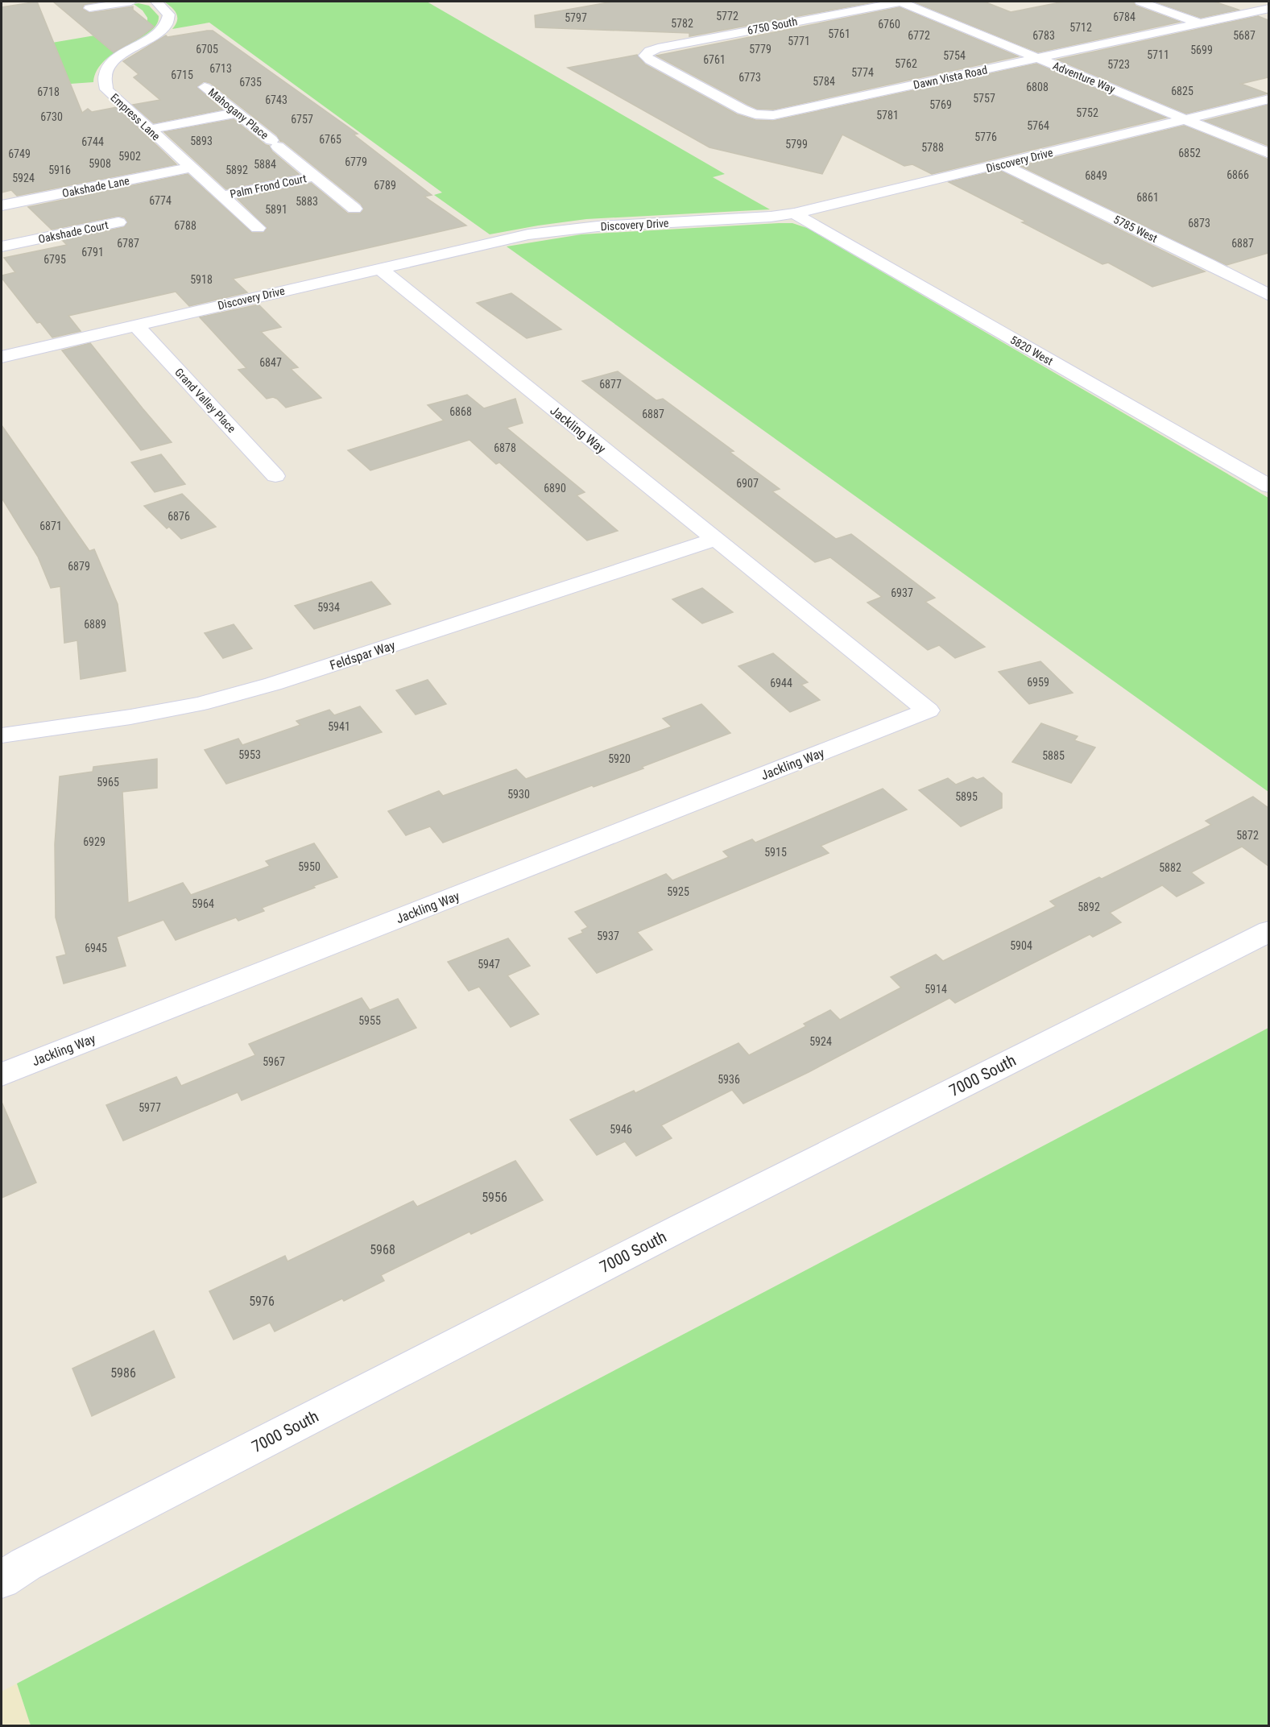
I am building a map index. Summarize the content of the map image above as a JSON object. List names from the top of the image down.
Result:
{
  "streets": {
    "street": [
      "6750 South",
      "Dawn Vista Road",
      "Adventure Way",
      "Mahogany Place",
      "Empress Lane",
      "Discovery Drive",
      "Palm Frond Court",
      "Oakshade Lane",
      "5785 West",
      "Oakshade Court",
      "5820 West",
      "Grand Valley Place",
      "Jackling Way",
      "Feldspar Way",
      "7000 South"
    ]
  },
  "crossings": [
    ["6750 South", "Dawn Vista Road"],
    ["6750 South", "Adventure Way"],
    ["Dawn Vista Road", "Adventure Way"],
    ["Adventure Way", "Discovery Drive"],
    ["Mahogany Place", "Palm Frond Court"],
    ["Empress Lane", "Palm Frond Court"],
    ["Empress Lane", "Oakshade Lane"],
    ["Discovery Drive", "5785 West"],
    ["Discovery Drive", "5820 West"],
    ["Discovery Drive", "Grand Valley Place"],
    ["Discovery Drive", "Jackling Way"],
    ["Oakshade Lane", "Oakshade Court"],
    ["Jackling Way", "Feldspar Way"]
  ],
  "house_numbers": [
    "5772",
    "6784",
    "5797",
    "5782",
    "6760",
    "5712",
    "5761",
    "6772",
    "6783",
    "5687",
    "5771",
    "6705",
    "5779",
    "5699",
    "5711",
    "5754",
    "6761",
    "5762",
    "5723",
    "6713",
    "5774",
    "6715",
    "6773",
    "5784",
    "6735",
    "6808",
    "6825",
    "6718",
    "5757",
    "6743",
    "5769",
    "5752",
    "5781",
    "6730",
    "6757",
    "5764",
    "5776",
    "6765",
    "5893",
    "6744",
    "5799",
    "5788",
    "6852",
    "6749",
    "5902",
    "6779",
    "5908",
    "5884",
    "5916",
    "5892",
    "6866",
    "6849",
    "5924",
    "6789",
    "6861",
    "6774",
    "5883",
    "5891",
    "6873",
    "6788",
    "6787",
    "6887",
    "6791",
    "6795",
    "5918",
    "6847",
    "6877",
    "6868",
    "6887",
    "6878",
    "6907",
    "6890",
    "6876",
    "6871",
    "6879",
    "6937",
    "5934",
    "6889",
    "6959",
    "6944",
    "5941",
    "5953",
    "5885",
    "5920",
    "5965",
    "5930",
    "5895",
    "5872",
    "6929",
    "5915",
    "5950",
    "5882",
    "5925",
    "5964",
    "5892",
    "5937",
    "5904",
    "6945",
    "5947",
    "5914",
    "5955",
    "5924",
    "5967",
    "5936",
    "5977",
    "5946",
    "5956",
    "5968",
    "5976",
    "5986"
  ]
}
